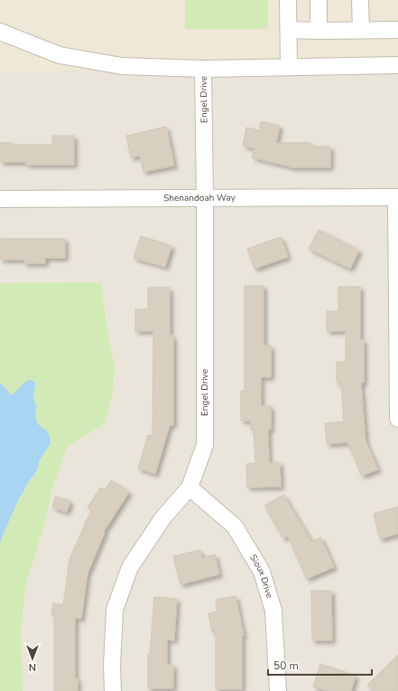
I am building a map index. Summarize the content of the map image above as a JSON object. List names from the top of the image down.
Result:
{
  "streets": {
    "street": ["Engel Drive", "Shenandoah Way", "Sioux Drive"]
  },
  "crossings": [
    ["Engel Drive", "Shenandoah Way"],
    ["Engel Drive", "Sioux Drive"]
  ],
  "scale_bar": "50 m",
  "north": "bottom"
}
